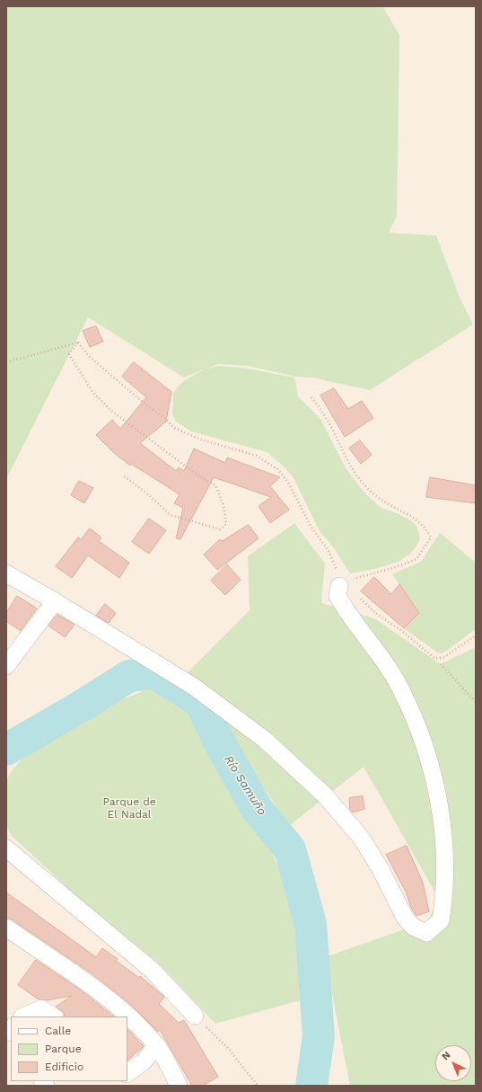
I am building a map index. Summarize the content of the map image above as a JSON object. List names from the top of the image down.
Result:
{
  "water": ["Río Samuño"],
  "parks": ["Parque de El Nadal"],
  "legend": ["Calle", "Parque", "Edificio"],
  "north": "top left"
}
